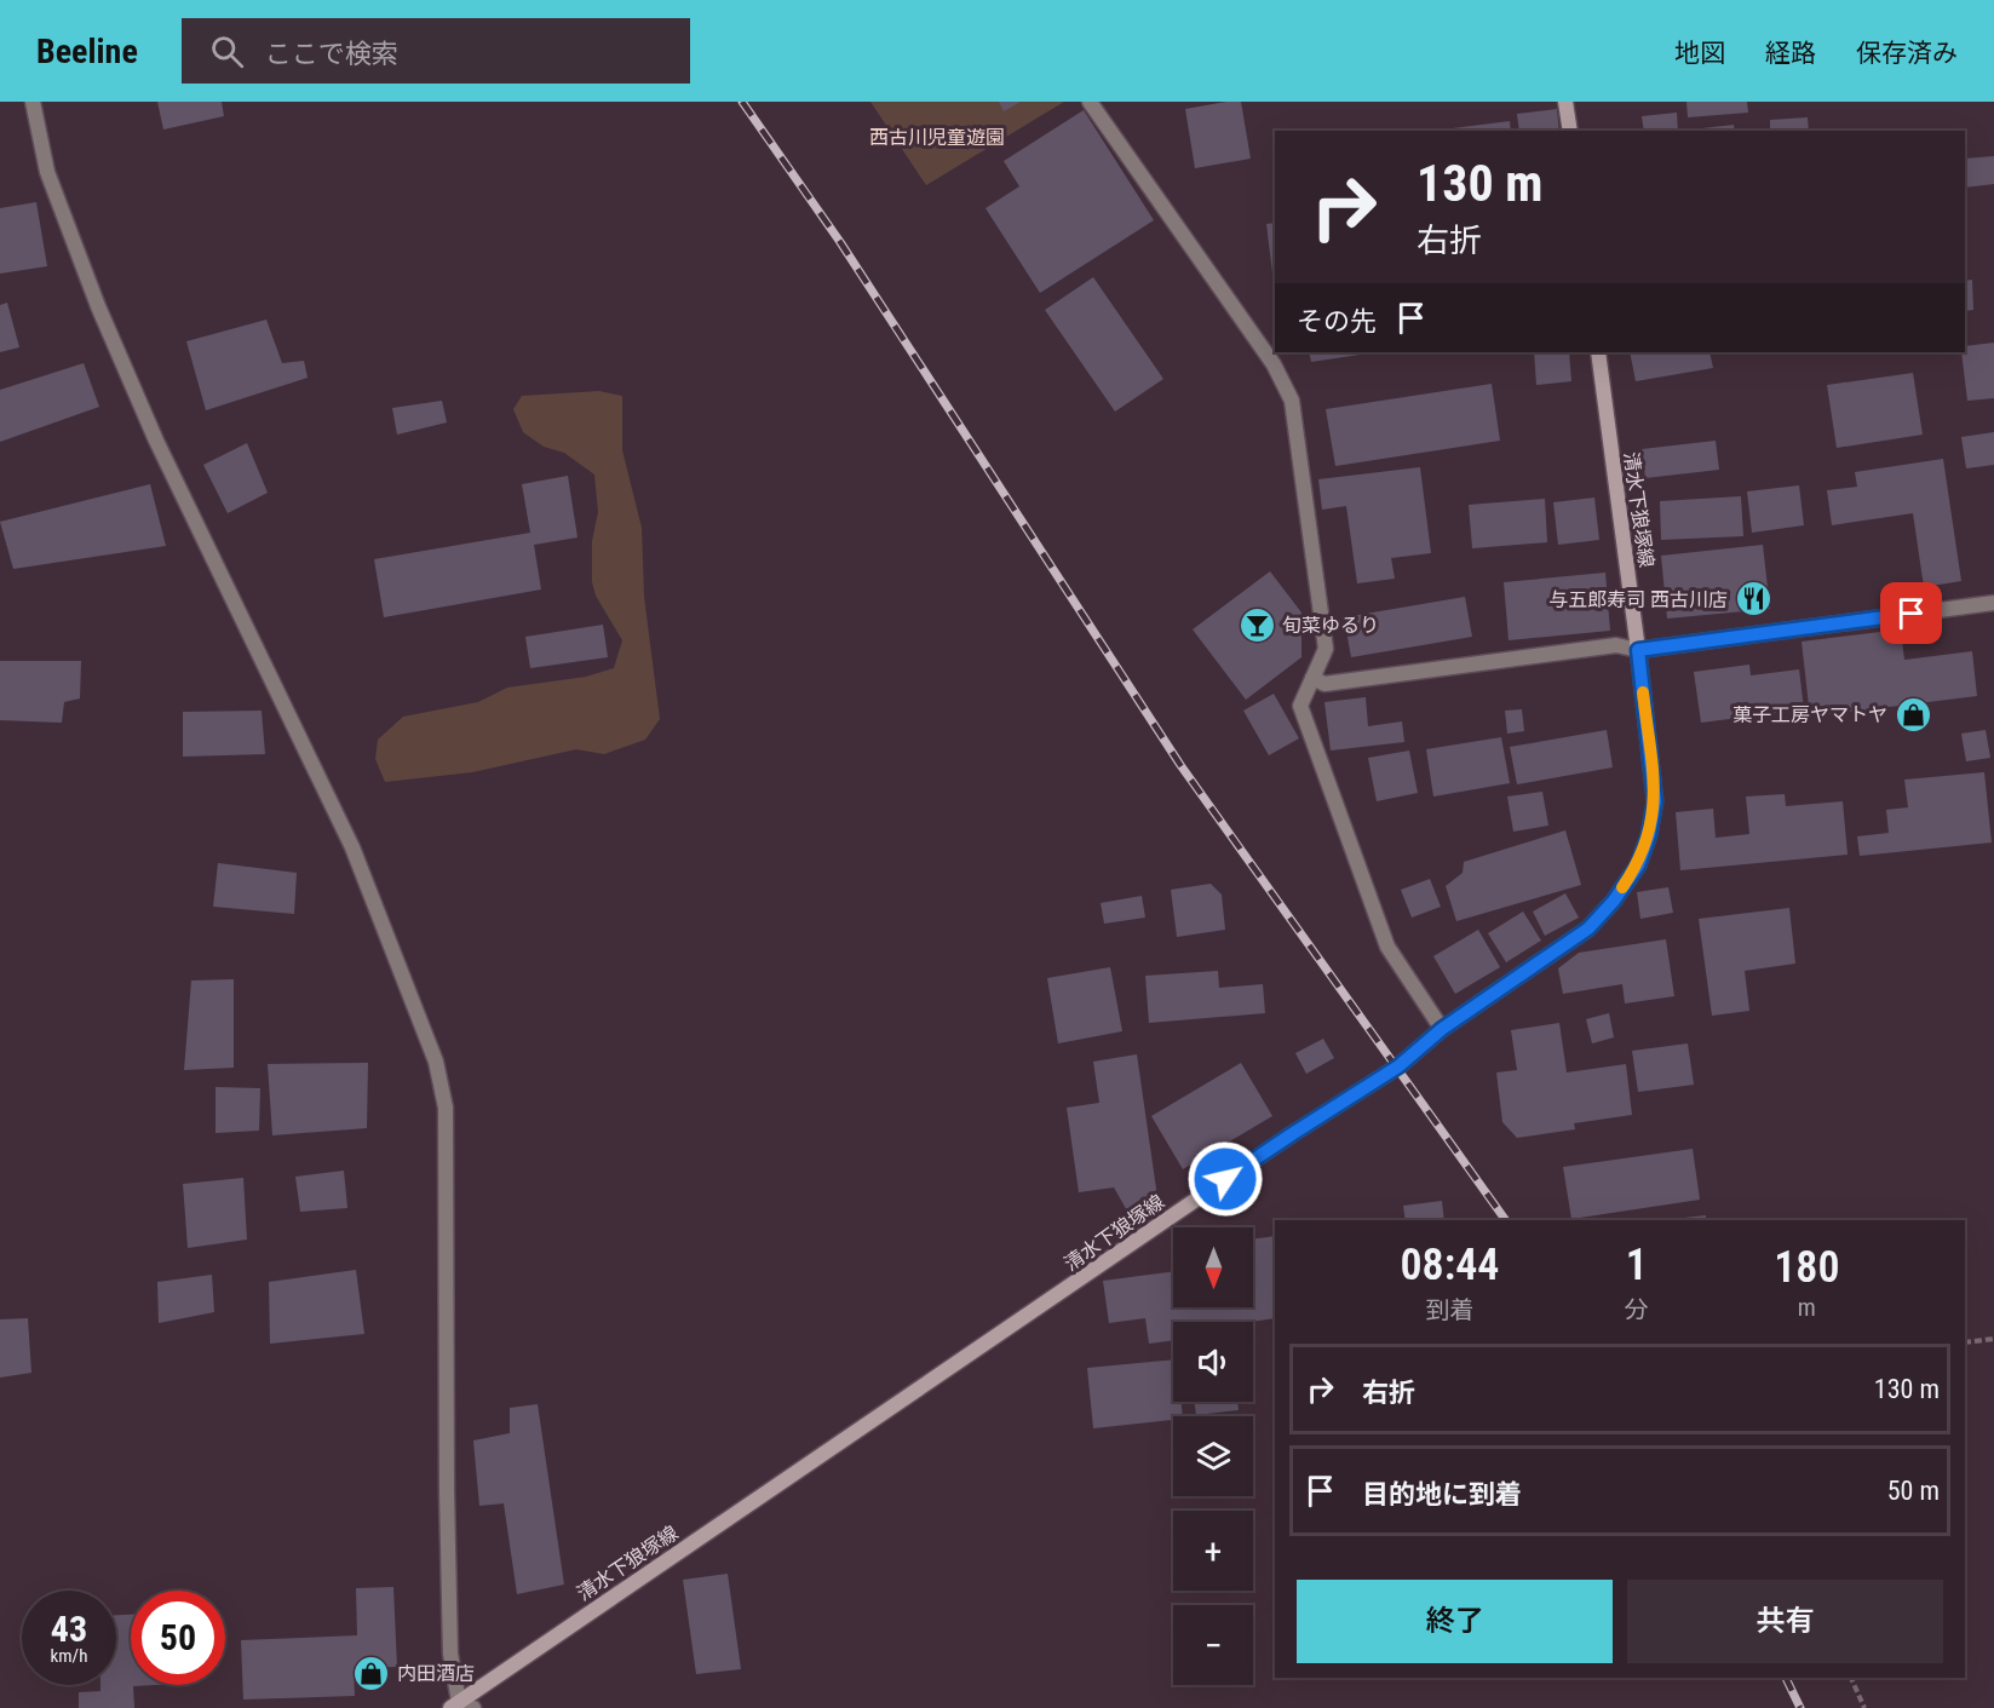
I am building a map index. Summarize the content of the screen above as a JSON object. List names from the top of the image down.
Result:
{
  "streets": {
    "main road": ["清水下狼塚線"]
  },
  "parks": ["西古川児童遊園"],
  "places": {
    "restaurant": ["与五郎寿司 西古川店"],
    "bar": ["旬菜ゆるり"],
    "shop": ["菓子工房ヤマトヤ", "内田酒店"]
  },
  "north": "bottom",
  "page": {
    "header": "Beeline",
    "search": "ここで検索",
    "nav": ["地図", "経路", "保存済み"],
    "turn": ["130 m", "右折"],
    "then": "その先",
    "eta": [
      "08:44",
      "到着",
      "1",
      "分",
      "180",
      "m"
    ],
    "map_buttons": ["+", "−"],
    "list": [
      {
        "name": "右折",
        "value": "130 m"
      },
      {
        "name": "目的地に到着",
        "value": "50 m"
      }
    ],
    "buttons": ["終了", "共有"],
    "speed": "43 km/h",
    "limit": "50"
  }
}
